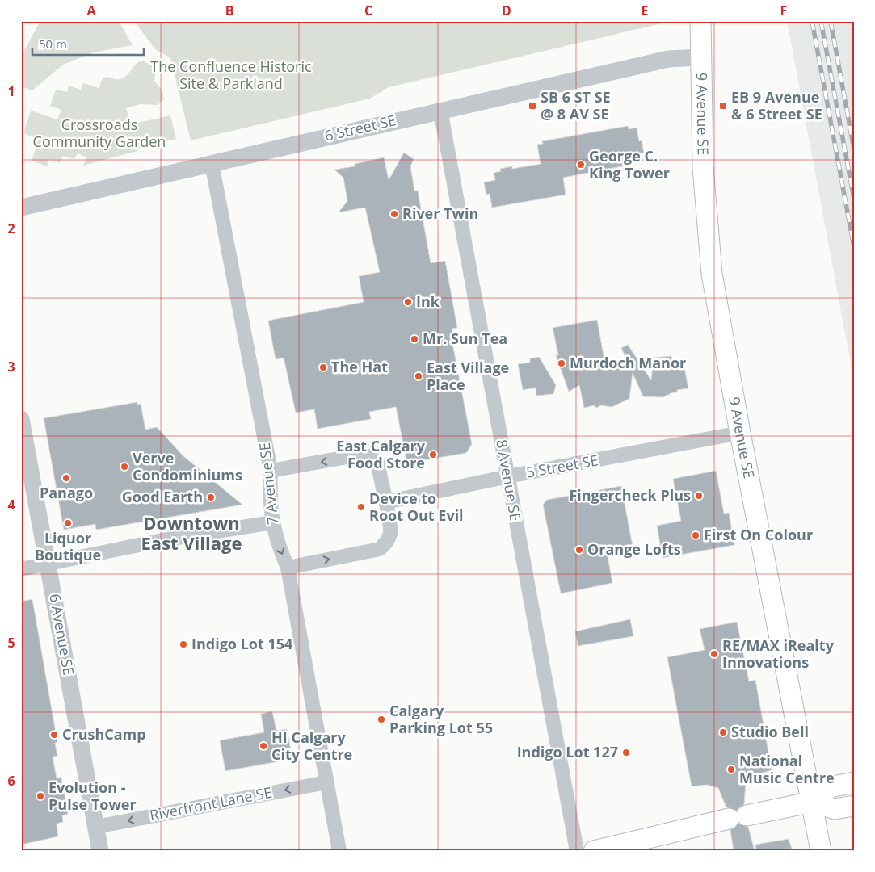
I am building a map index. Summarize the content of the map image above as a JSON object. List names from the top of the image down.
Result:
{
  "streets": {
    "main road": ["9 Avenue SE"],
    "street": [
      "6 Street SE",
      "5 Street SE",
      "8 Avenue SE",
      "7 Avenue SE",
      "6 Avenue SE",
      "Riverfront Lane SE"
    ]
  },
  "crossings": [
    ["9 Avenue SE", "6 Street SE"],
    ["9 Avenue SE", "5 Street SE"],
    ["6 Street SE", "8 Avenue SE"],
    ["6 Street SE", "7 Avenue SE"],
    ["5 Street SE", "8 Avenue SE"],
    ["5 Street SE", "7 Avenue SE"],
    ["7 Avenue SE", "Riverfront Lane SE"],
    ["6 Avenue SE", "Riverfront Lane SE"]
  ],
  "one_way": ["Riverfront Lane SE"],
  "districts": ["Downtown East Village"],
  "parks": ["The Confluence Historic Site & Parkland", "Crossroads Community Garden"],
  "places": {
    "transit": ["SB 6 ST SE @ 8 AV SE", "EB 9 Avenue & 6 Street SE"],
    "other": [
      "George C. King Tower",
      "River Twin",
      "Ink",
      "Mr. Sun Tea",
      "Murdoch Manor",
      "The Hat",
      "East Village Place",
      "East Calgary Food Store",
      "Verve Condominiums",
      "Panago",
      "Fingercheck Plus",
      "Good Earth",
      "Device to Root Out Evil",
      "Liquor Boutique",
      "First On Colour",
      "Orange Lofts",
      "Indigo Lot 154",
      "RE/MAX iRealty Innovations",
      "Calgary Parking Lot 55",
      "Studio Bell",
      "CrushCamp",
      "HI Calgary City Centre",
      "Indigo Lot 127",
      "National Music Centre",
      "Evolution - Pulse Tower"
    ]
  },
  "scale_bar": "50 m",
  "grid": {
    "columns": [
      "A",
      "B",
      "C",
      "D",
      "E",
      "F"
    ],
    "rows": [
      "1",
      "2",
      "3",
      "4",
      "5",
      "6"
    ]
  }
}
